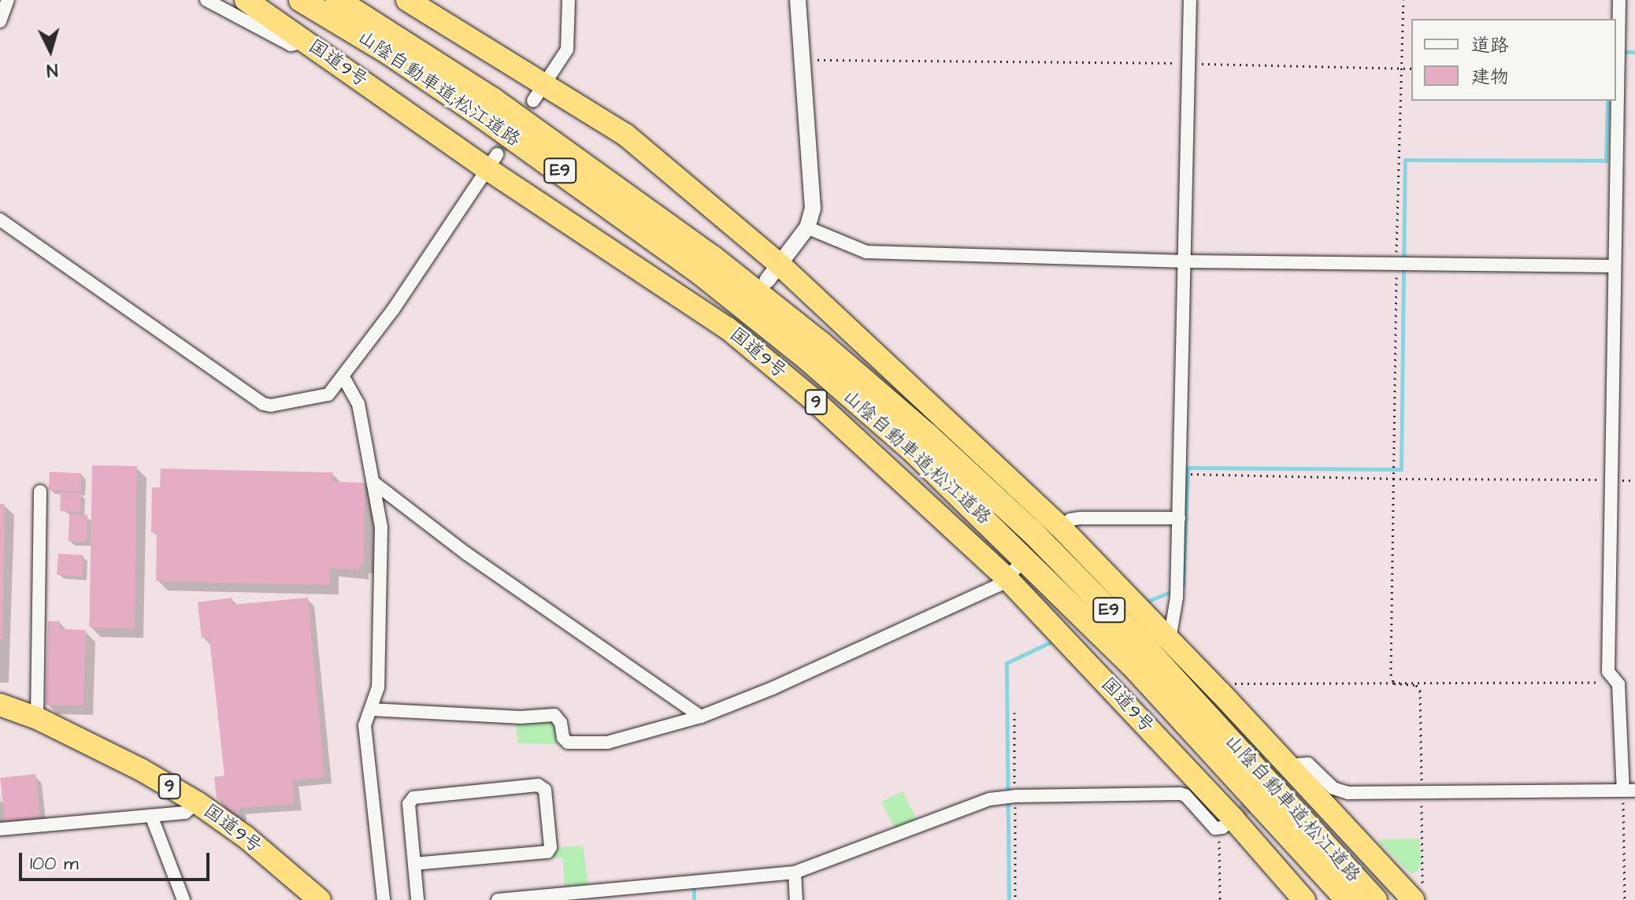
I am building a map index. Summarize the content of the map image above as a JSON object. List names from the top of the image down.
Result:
{
  "streets": {
    "highway": [
      "国道9号",
      "山陰自動車道;松江道路",
      "E9",
      "9"
    ]
  },
  "legend": ["道路", "建物"],
  "scale_bar": "100 m",
  "north": "bottom"
}
